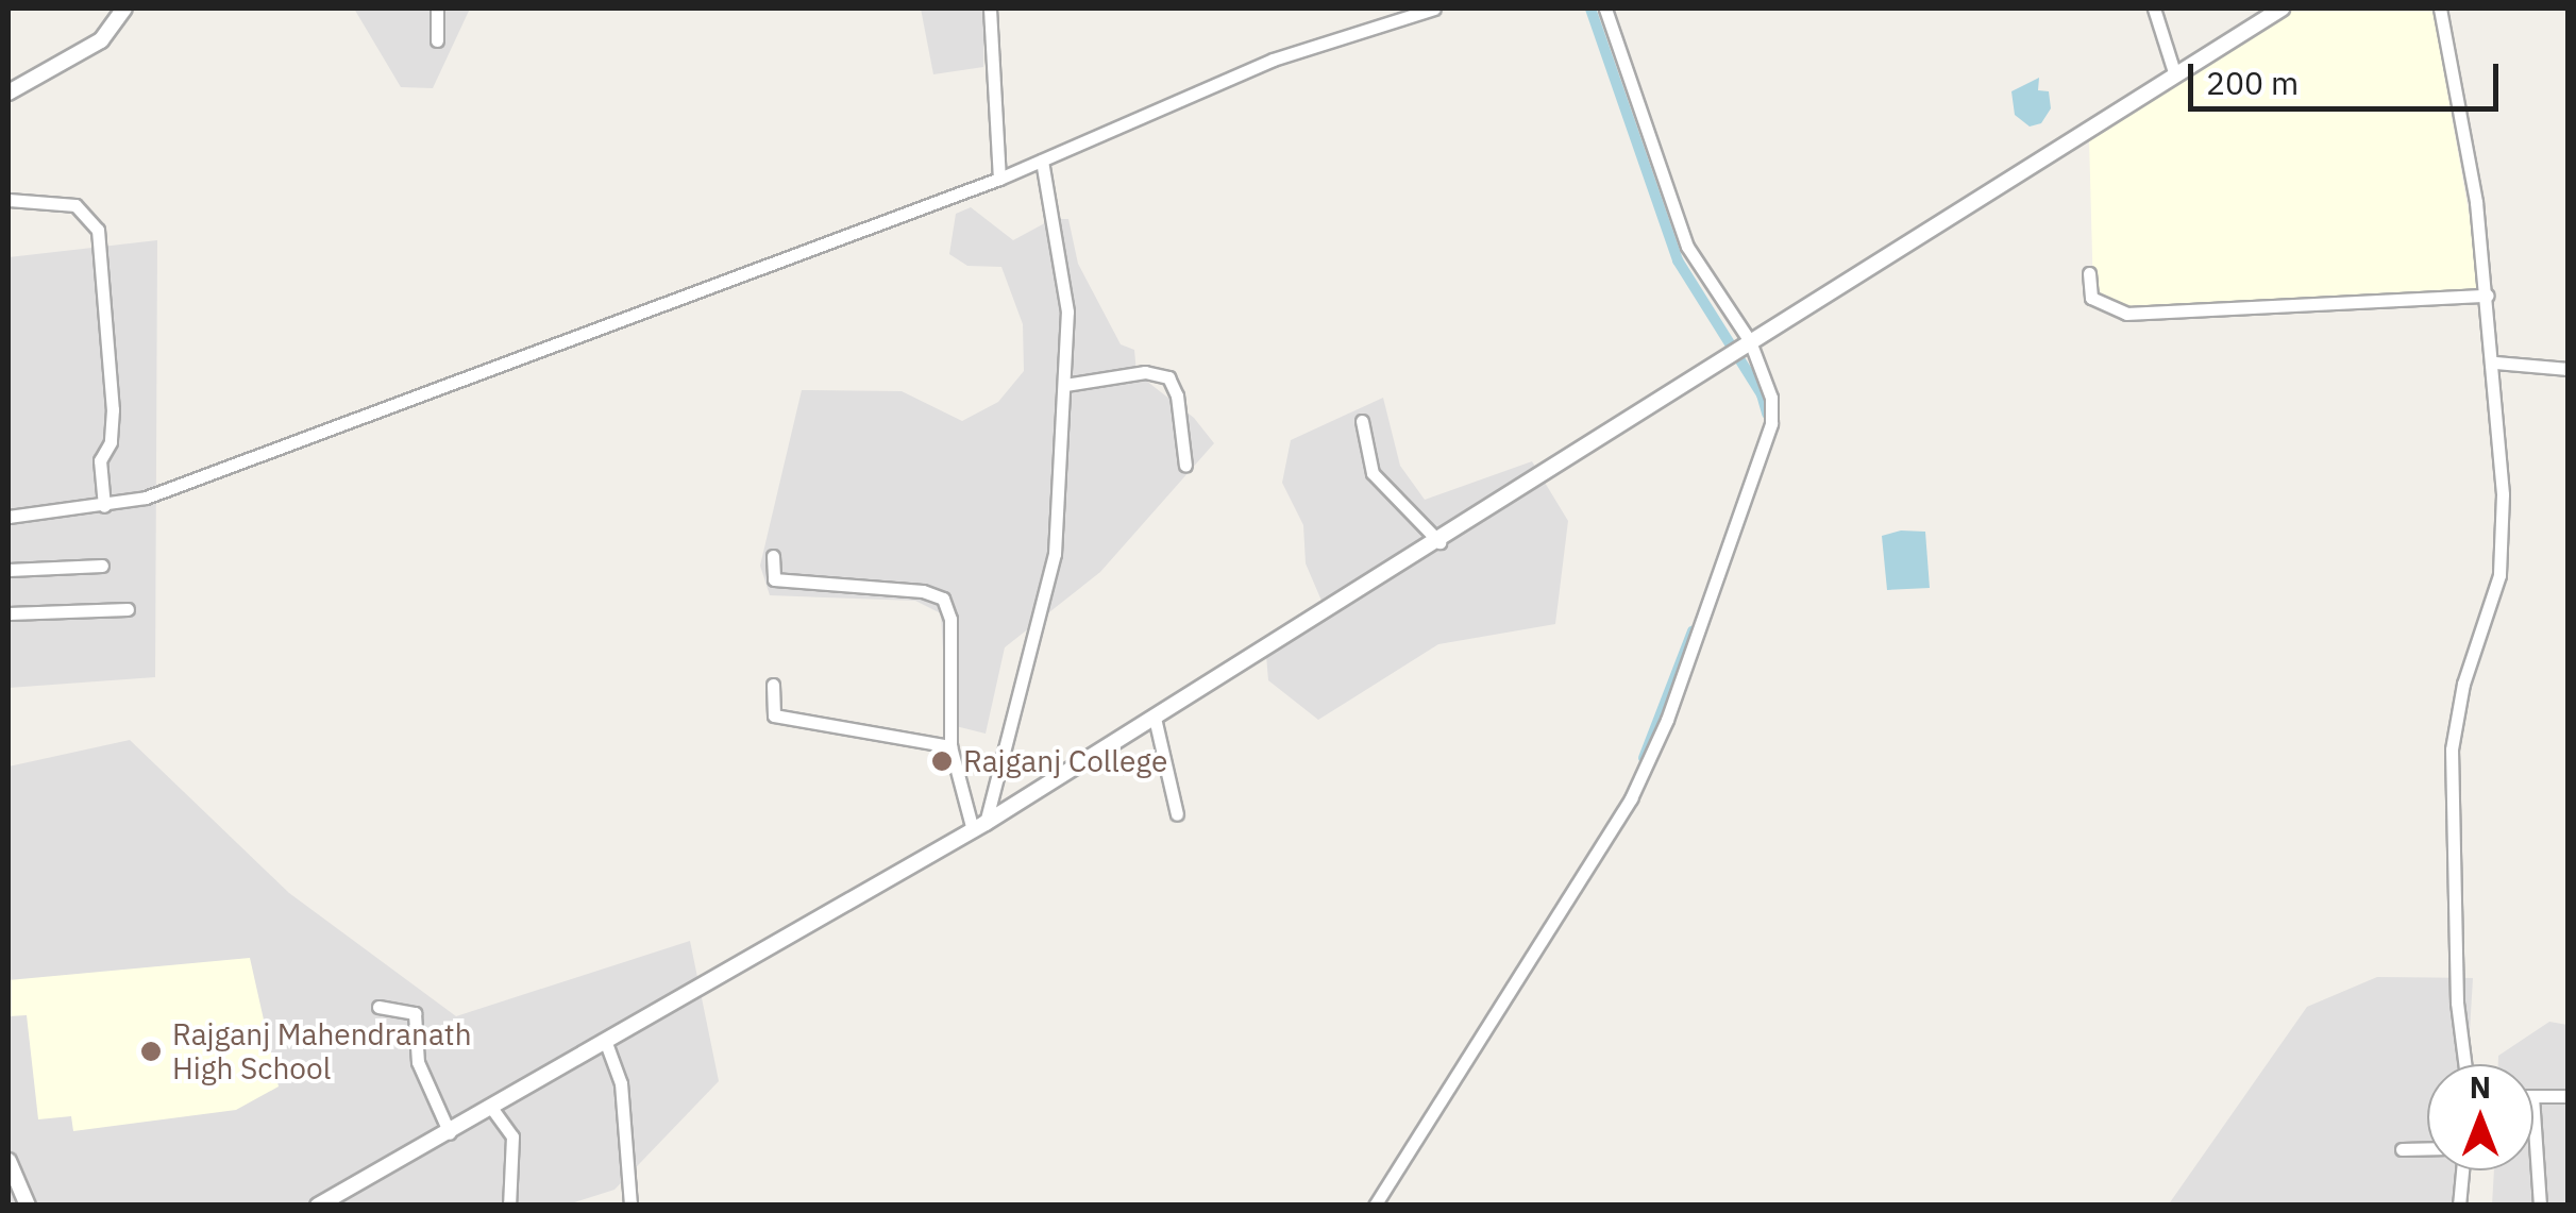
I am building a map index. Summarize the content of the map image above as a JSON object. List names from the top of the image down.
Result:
{
  "places": ["Rajganj College", "Rajganj Mahendranath High School"],
  "scale_bar": "200 m",
  "north": "top"
}
